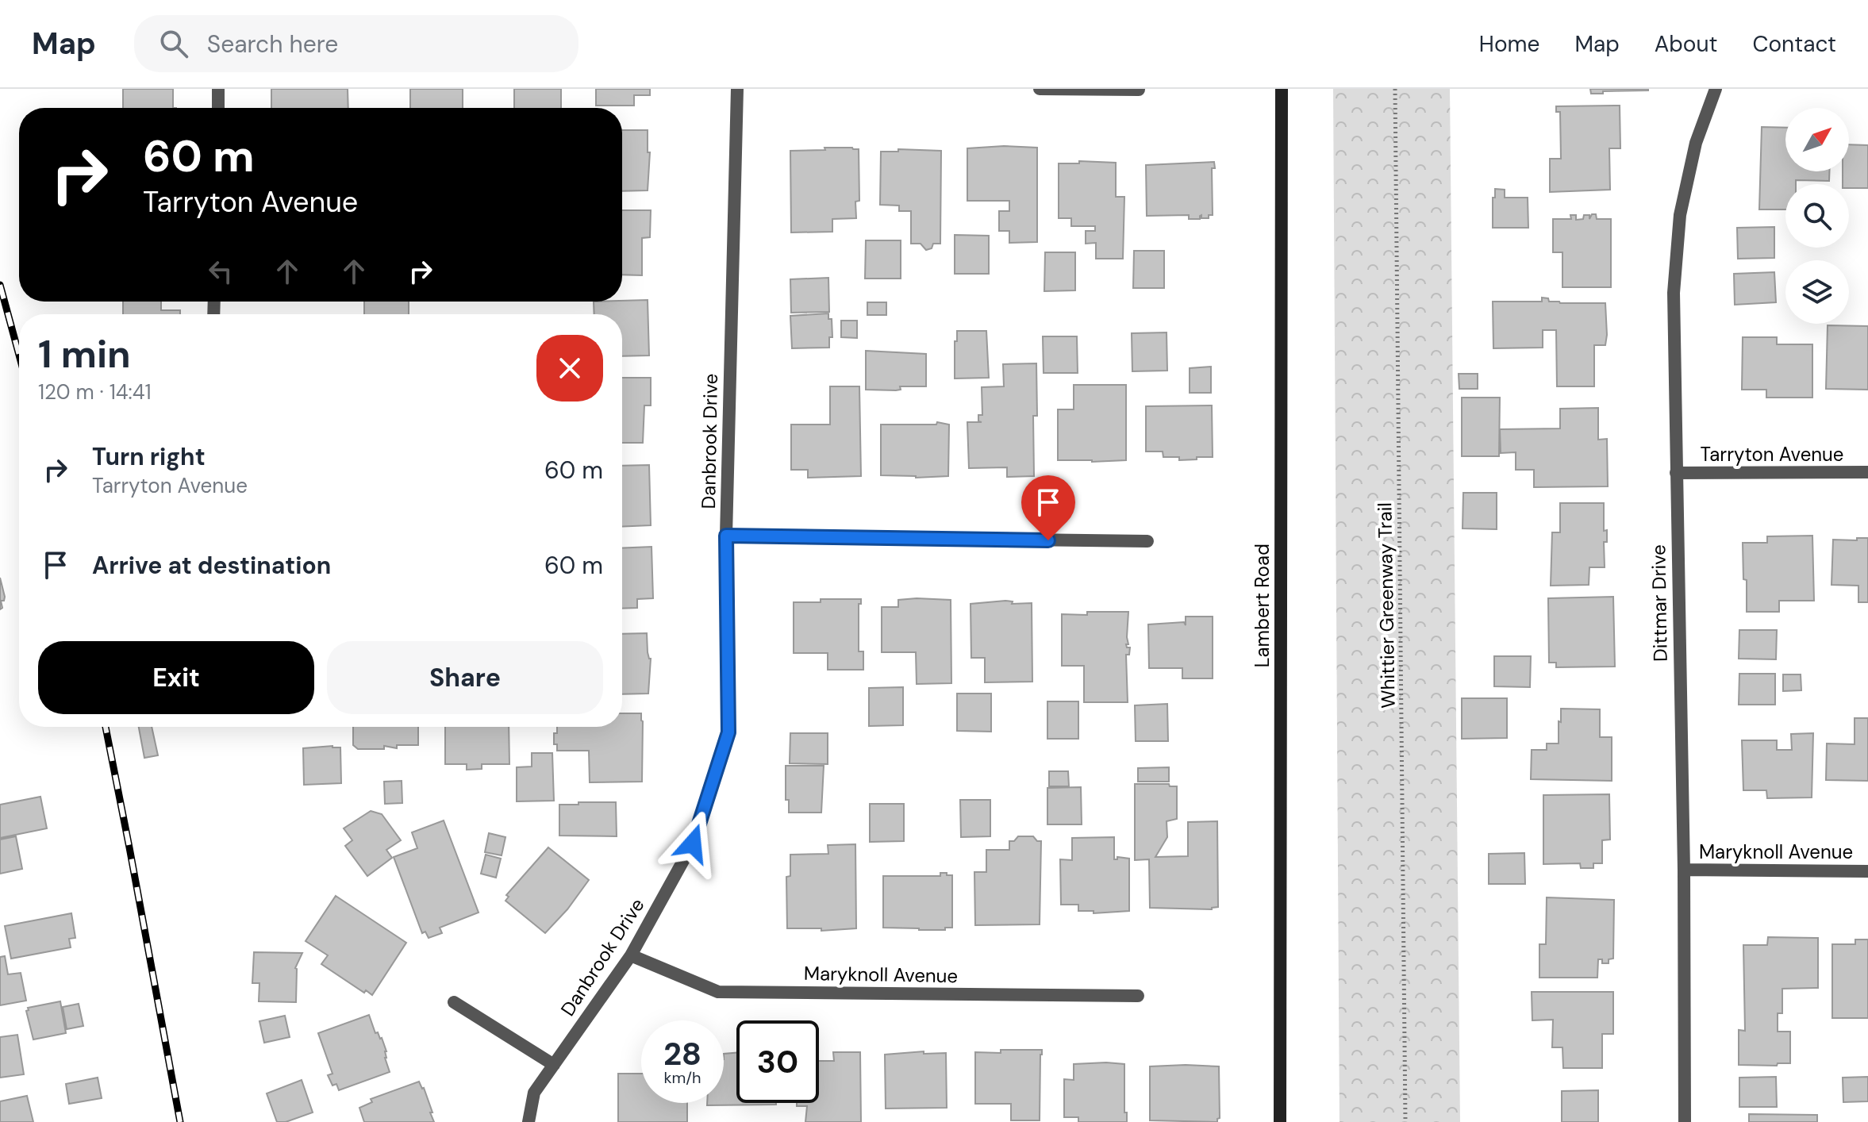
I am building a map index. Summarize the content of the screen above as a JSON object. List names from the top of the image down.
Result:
{
  "streets": {
    "main road": ["Lambert Road"],
    "street": [
      "Danbrook Drive",
      "Tarryton Avenue",
      "Dittmar Drive",
      "Maryknoll Avenue"
    ],
    "path": ["Whittier Greenway Trail"]
  },
  "crossings": [
    ["Danbrook Drive", "Maryknoll Avenue"],
    ["Tarryton Avenue", "Dittmar Drive"],
    ["Dittmar Drive", "Maryknoll Avenue"]
  ],
  "north": "top right",
  "page": {
    "header": "Map",
    "search": "Search here",
    "nav": [
      "Home",
      "Map",
      "About",
      "Contact"
    ],
    "turn": ["60 m", "Tarryton Avenue"],
    "heading": ["1 min", "120 m · 14:41"],
    "list": [
      {
        "name": "Turn right",
        "note": "Tarryton Avenue",
        "value": "60 m"
      },
      {
        "name": "Arrive at destination",
        "value": "60 m"
      }
    ],
    "buttons": ["Exit", "Share"],
    "speed": "28 km/h",
    "limit": "30"
  }
}
